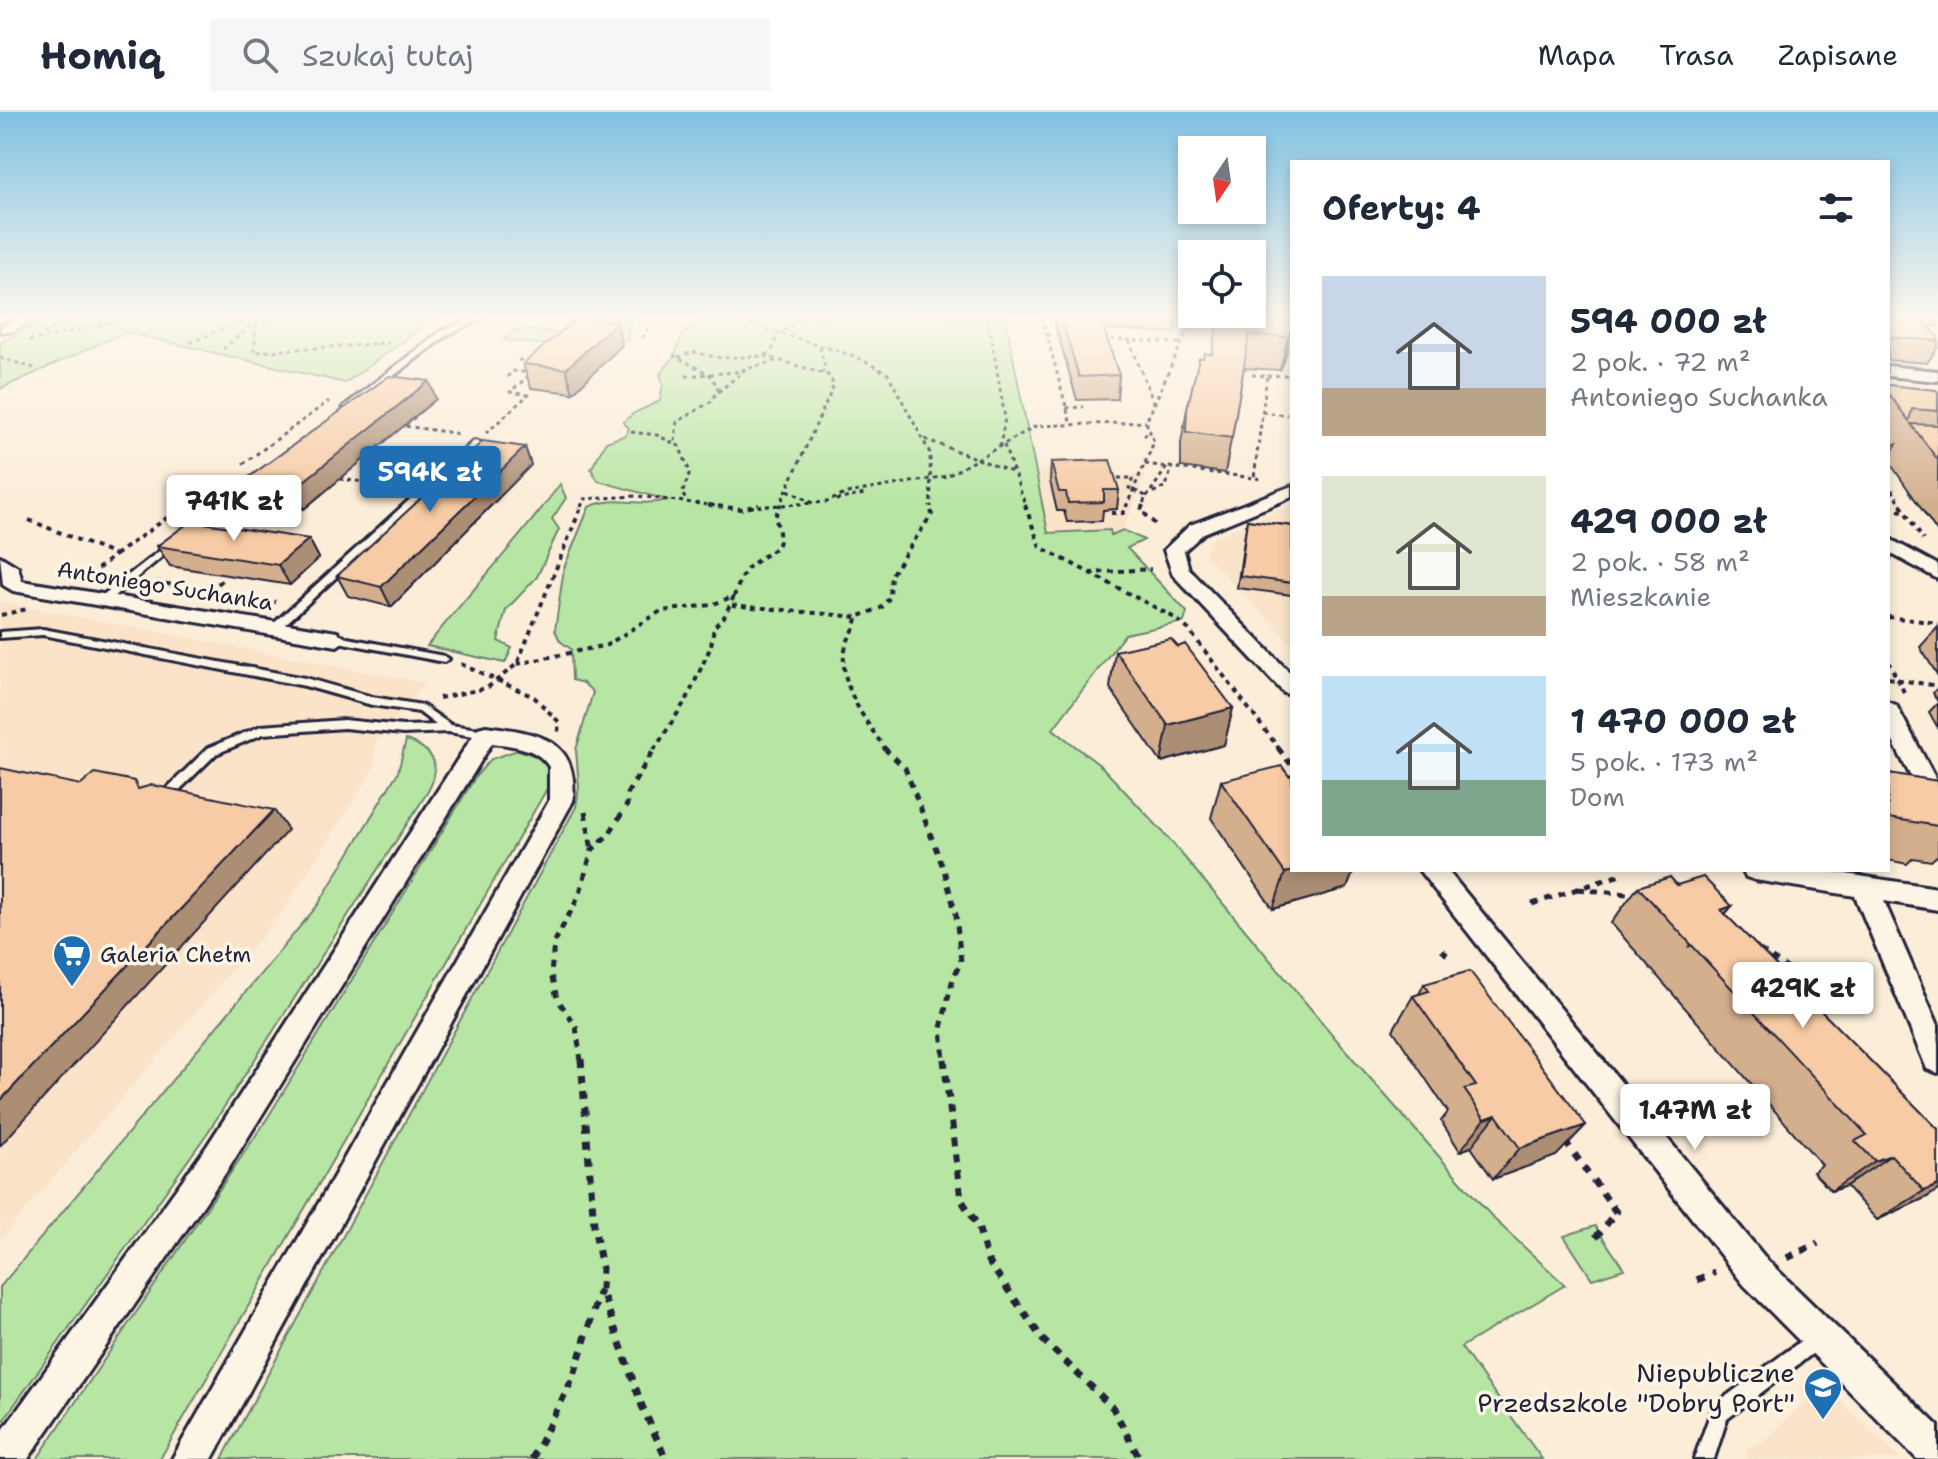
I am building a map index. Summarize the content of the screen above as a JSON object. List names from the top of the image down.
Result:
{
  "streets": {
    "street": ["Antoniego Suchanka"]
  },
  "places": {
    "supermarket": ["Galeria Chełm"],
    "school or university": ["Niepubliczne Przedszkole \"Dobry Port\""]
  },
  "north": "bottom",
  "page": {
    "header": "Homiq",
    "search": "Szukaj tutaj",
    "nav": ["Mapa", "Trasa", "Zapisane"],
    "heading": "Oferty: 4",
    "list": [
      {
        "name": "594 000 zł",
        "note": "2 pok. · 72 m² · Antoniego Suchanka"
      },
      {
        "name": "429 000 zł",
        "note": "2 pok. · 58 m² · Mieszkanie"
      },
      {
        "name": "1 470 000 zł",
        "note": "5 pok. · 173 m² · Dom"
      }
    ],
    "price": [
      "594K zł",
      "741K zł",
      "429K zł",
      "1.47M zł"
    ]
  }
}
